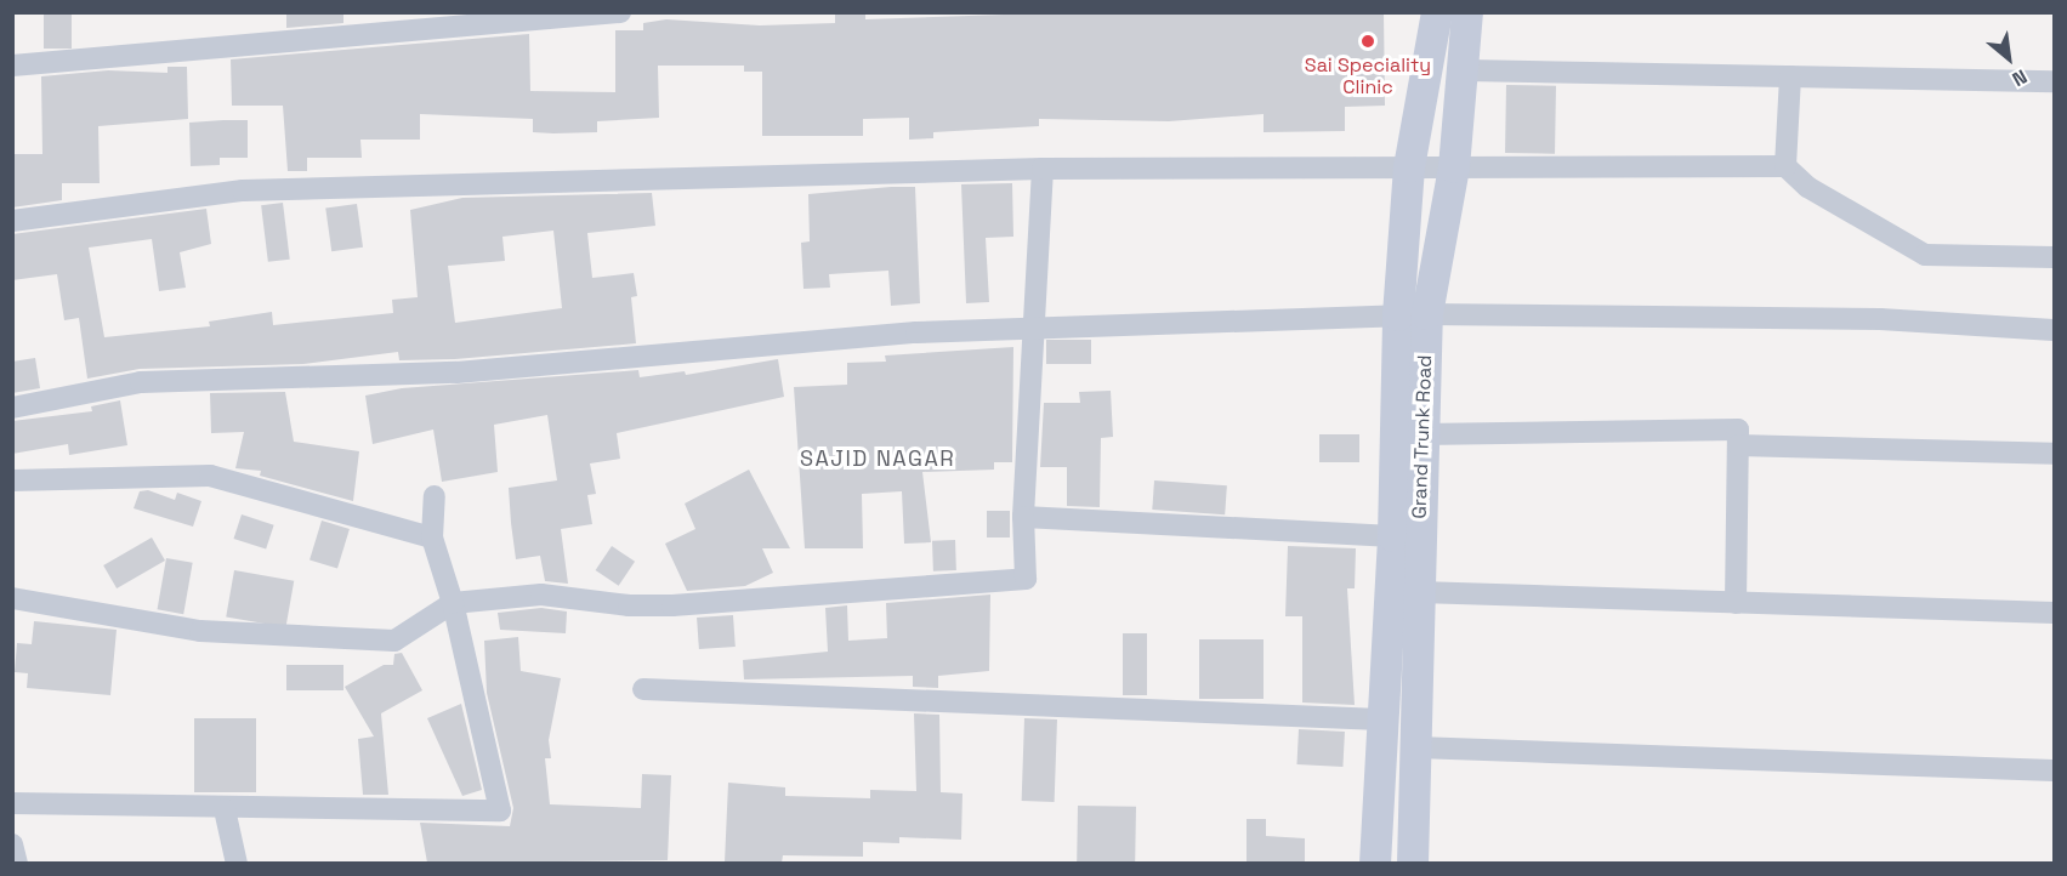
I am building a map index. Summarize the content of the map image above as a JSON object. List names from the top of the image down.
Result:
{
  "streets": {
    "main road": ["Grand Trunk Road"]
  },
  "districts": ["SAJID NAGAR"],
  "places": ["Sai Speciality Clinic"],
  "north": "bottom right"
}
